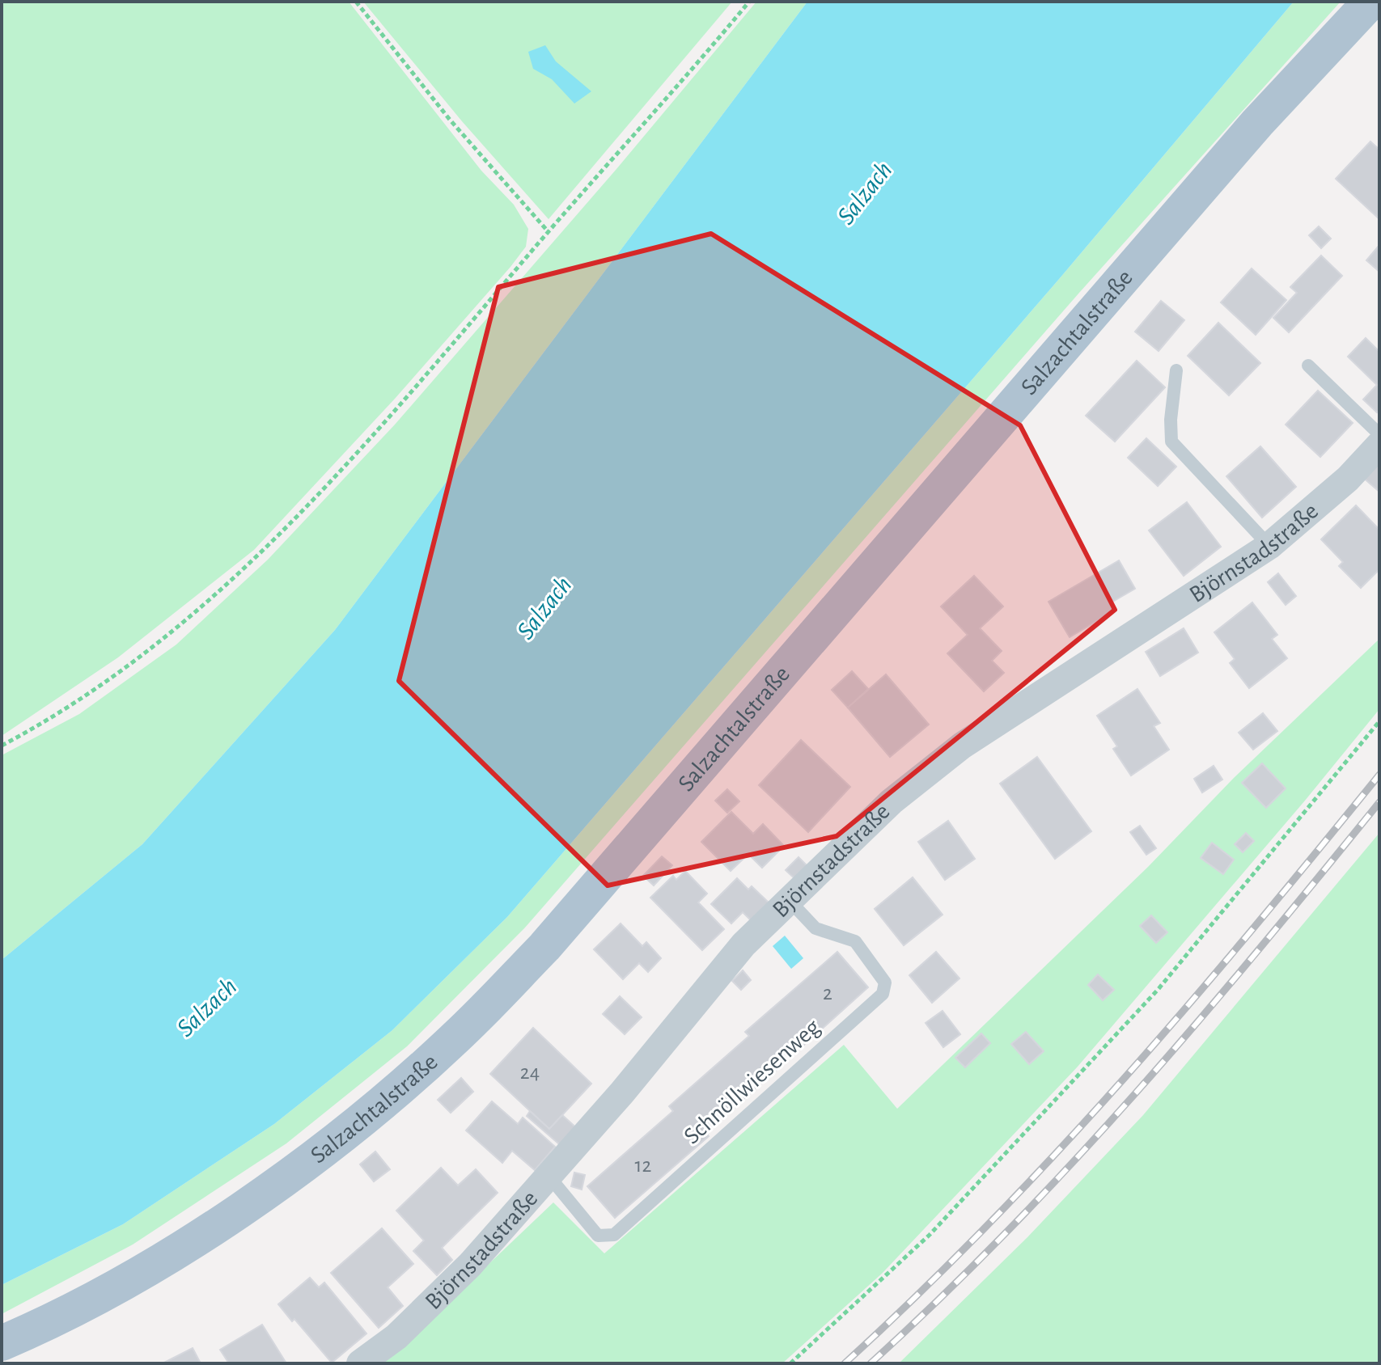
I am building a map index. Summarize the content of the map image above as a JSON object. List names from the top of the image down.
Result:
{
  "streets": {
    "main road": ["Salzachtalstraße"],
    "street": ["Björnstadstraße"],
    "lane": ["Schnöllwiesenweg"]
  },
  "crossings": [
    ["Björnstadstraße", "Schnöllwiesenweg"]
  ],
  "water": ["Salzach"],
  "house_numbers": ["2", "24", "12"]
}
